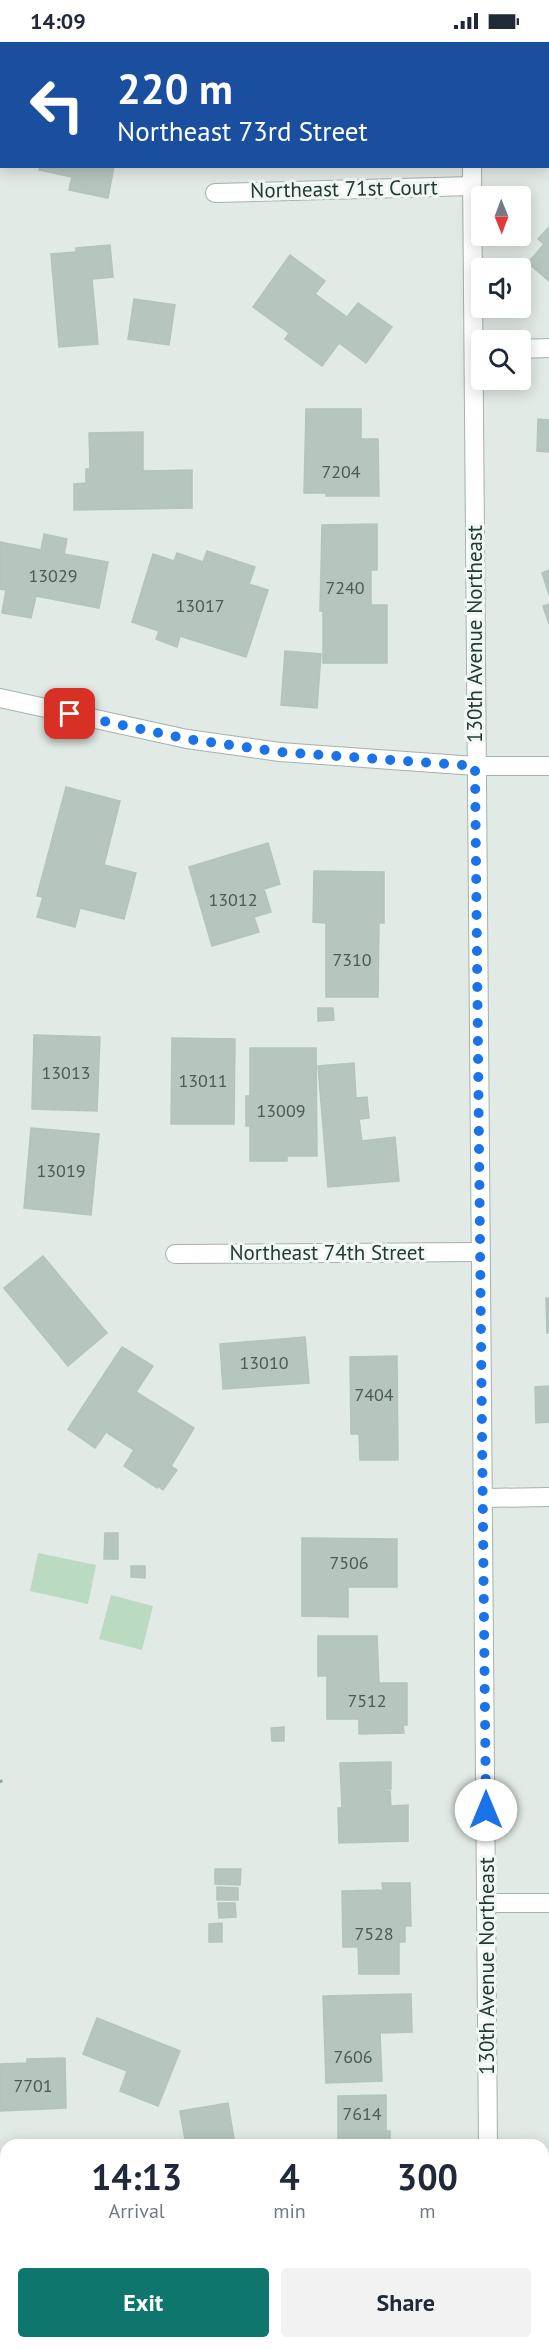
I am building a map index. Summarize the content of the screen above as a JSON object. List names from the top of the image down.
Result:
{
  "streets": {
    "street": ["Northeast 71st Court", "130th Avenue Northeast", "Northeast 74th Street"]
  },
  "crossings": [
    ["130th Avenue Northeast", "Northeast 74th Street"]
  ],
  "house_numbers": [
    "7204",
    "13029",
    "7240",
    "13017",
    "13012",
    "7310",
    "13013",
    "13011",
    "13009",
    "13019",
    "13010",
    "7404",
    "7506",
    "7512",
    "7528",
    "7606",
    "7701",
    "7614"
  ],
  "north": "bottom",
  "page": {
    "status": "14:09",
    "turn": ["220 m", "Northeast 73rd Street"],
    "eta": [
      "14:13",
      "Arrival",
      "4",
      "min",
      "300",
      "m"
    ],
    "buttons": ["Exit", "Share"]
  }
}
